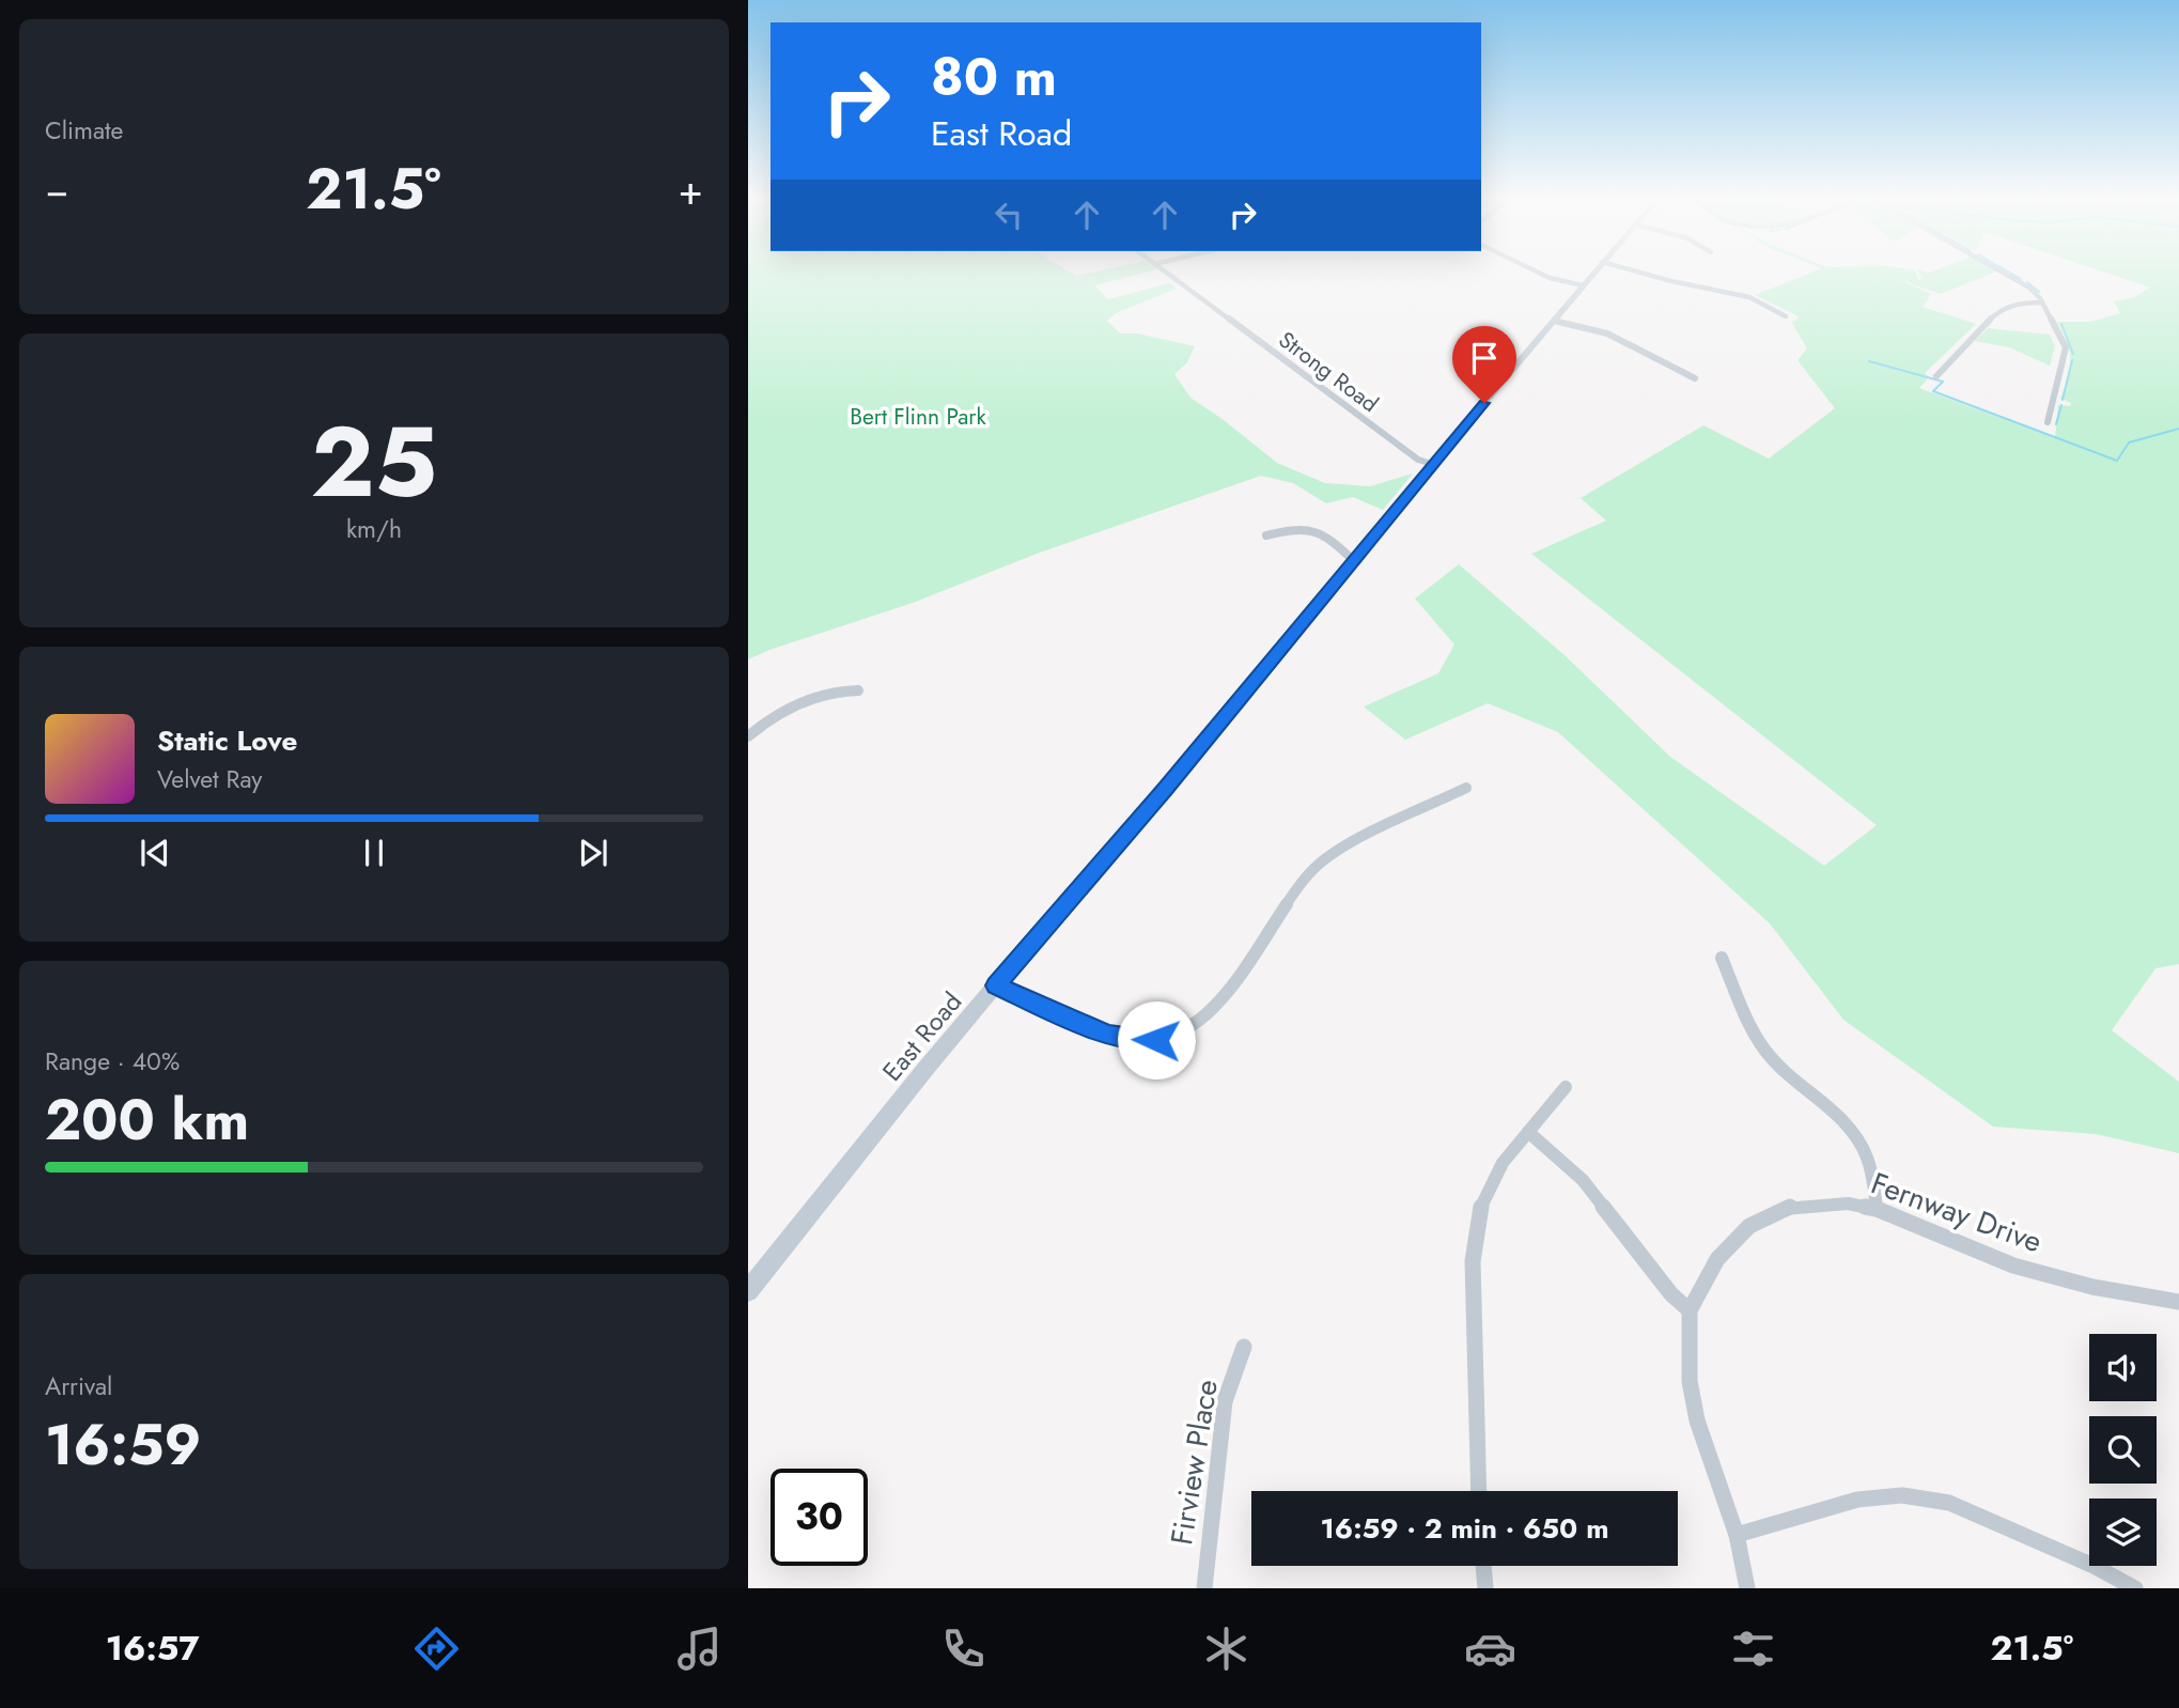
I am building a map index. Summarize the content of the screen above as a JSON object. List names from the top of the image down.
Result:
{
  "streets": {
    "main road": ["East Road"],
    "street": ["Strong Road", "Fernway Drive", "Firview Place"]
  },
  "crossings": [
    ["Strong Road", "East Road"]
  ],
  "parks": ["Bert Flinn Park"],
  "page": {
    "tile": [
      "Climate",
      ["25", "km/h"],
      ["Range · 40%", "200 km"],
      ["Arrival", "16:59"]
    ],
    "turn": ["80 m", "East Road"],
    "heat": ["−", "21.5°", "+"],
    "song": ["Static Love", "Velvet Ray"],
    "limit": "30",
    "trip": "16:59 · 2 min · 650 m",
    "tabs": ["16:57", "21.5°"]
  }
}
